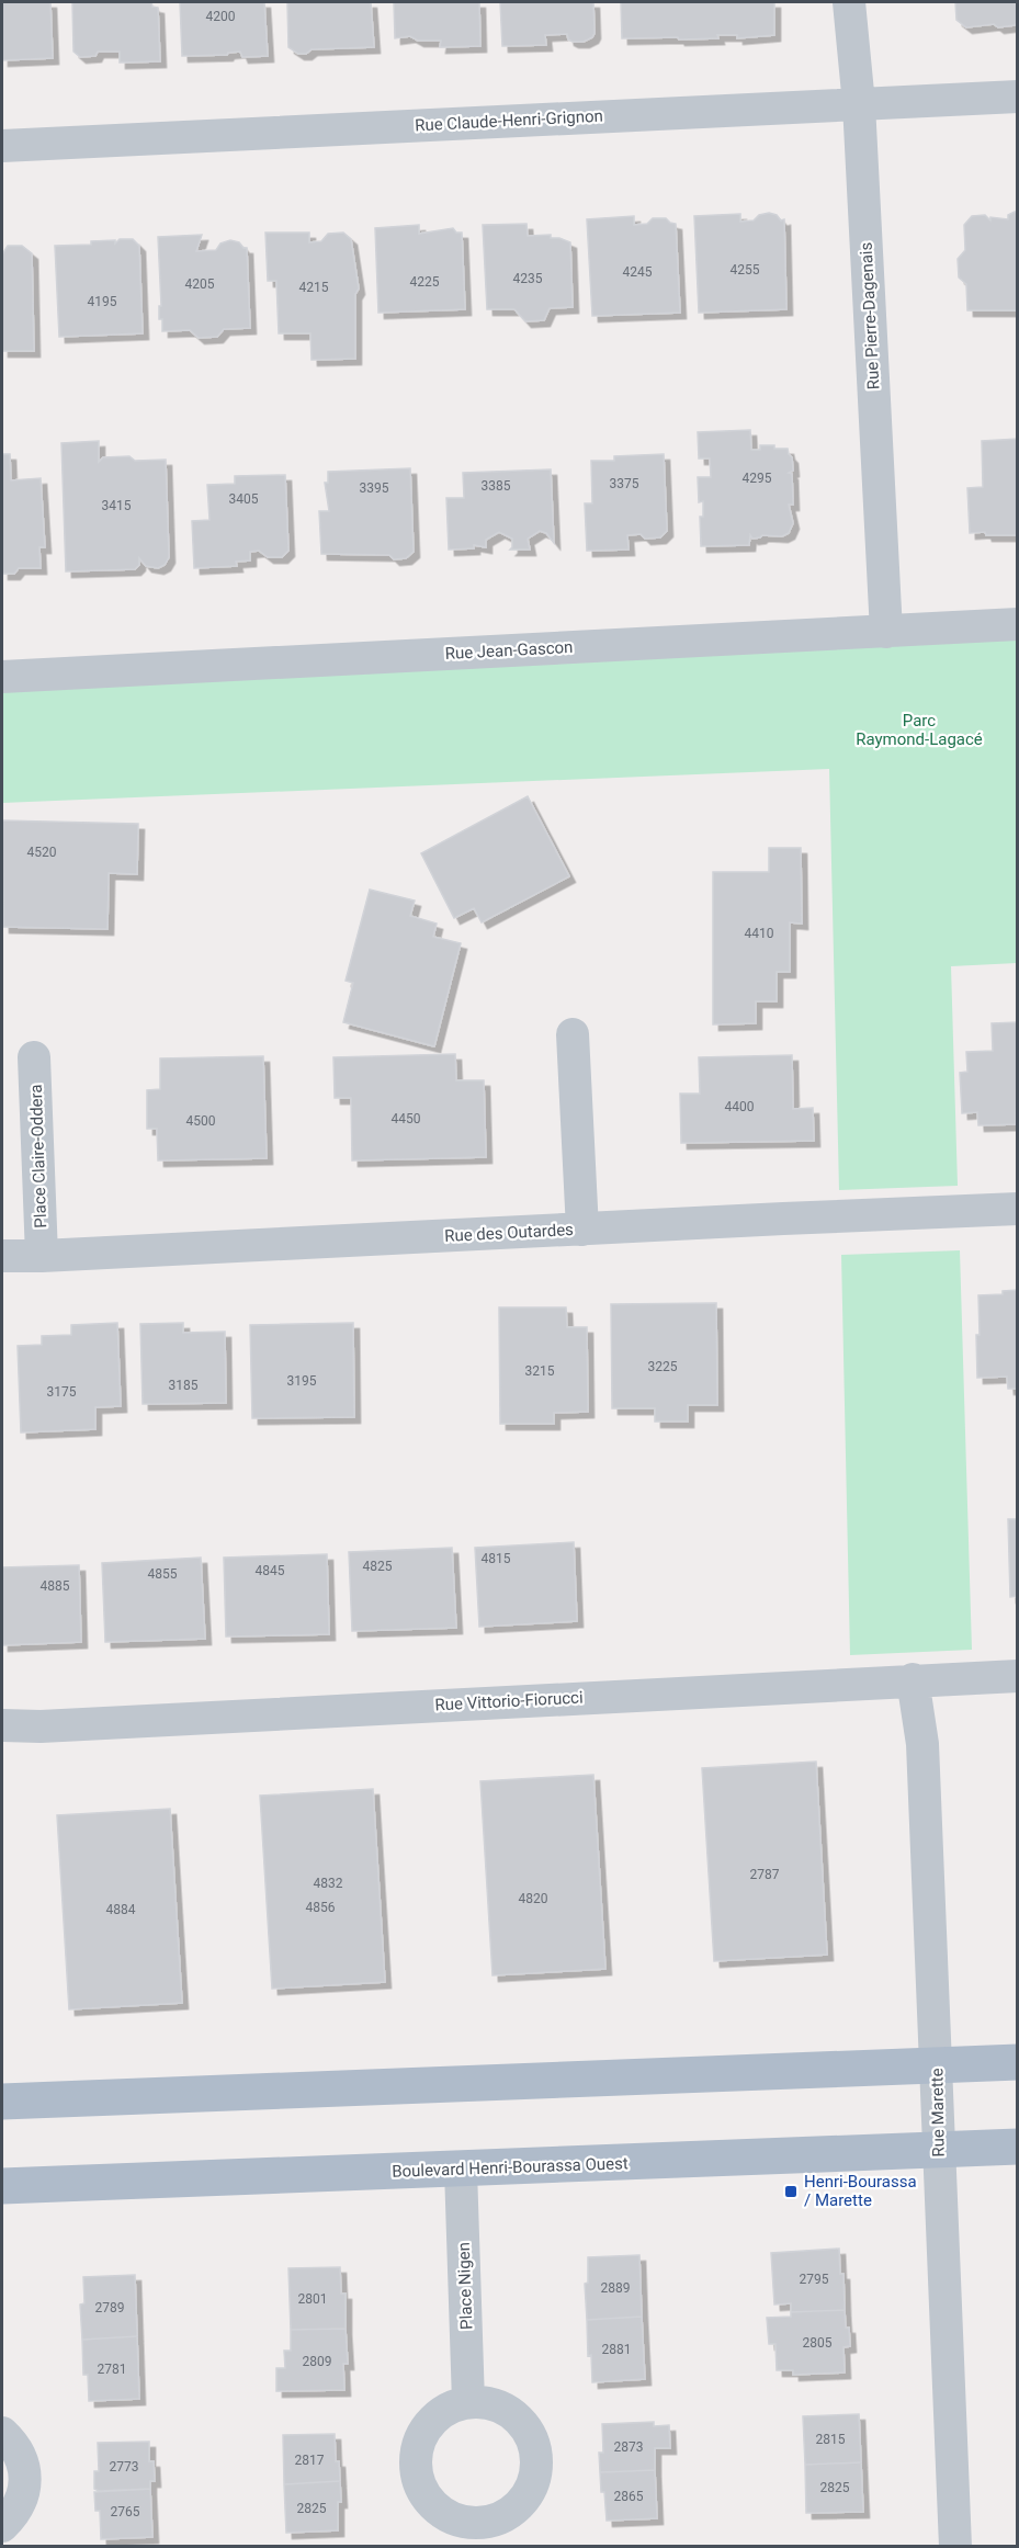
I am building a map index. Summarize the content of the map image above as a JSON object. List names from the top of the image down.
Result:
{
  "streets": {
    "main road": ["Boulevard Henri-Bourassa Ouest"],
    "street": [
      "Rue Claude-Henri-Grignon",
      "Rue Pierre-Dagenais",
      "Rue Jean-Gascon",
      "Place Claire-Oddera",
      "Rue des Outardes",
      "Rue Vittorio-Fiorucci",
      "Rue Marette",
      "Place Nigen"
    ]
  },
  "crossings": [
    ["Rue Claude-Henri-Grignon", "Rue Pierre-Dagenais"],
    ["Rue Pierre-Dagenais", "Rue Jean-Gascon"],
    ["Place Claire-Oddera", "Rue des Outardes"],
    ["Rue Vittorio-Fiorucci", "Rue Marette"],
    ["Rue Marette", "Boulevard Henri-Bourassa Ouest"],
    ["Boulevard Henri-Bourassa Ouest", "Place Nigen"]
  ],
  "parks": ["Parc Raymond-Lagacé"],
  "places": {
    "transit": ["Henri-Bourassa / Marette"]
  },
  "house_numbers": [
    "4200",
    "4255",
    "4245",
    "4235",
    "4225",
    "4205",
    "4215",
    "4195",
    "4295",
    "3375",
    "3385",
    "3395",
    "3405",
    "3415",
    "4520",
    "4410",
    "4400",
    "4450",
    "4500",
    "3225",
    "3215",
    "3195",
    "3185",
    "3175",
    "4815",
    "4825",
    "4845",
    "4855",
    "4885",
    "2787",
    "4832",
    "4820",
    "4856",
    "4884",
    "2795",
    "2889",
    "2801",
    "2789",
    "2805",
    "2881",
    "2809",
    "2781",
    "2815",
    "2873",
    "2817",
    "2773",
    "2825",
    "2865",
    "2825",
    "2765"
  ]
}
